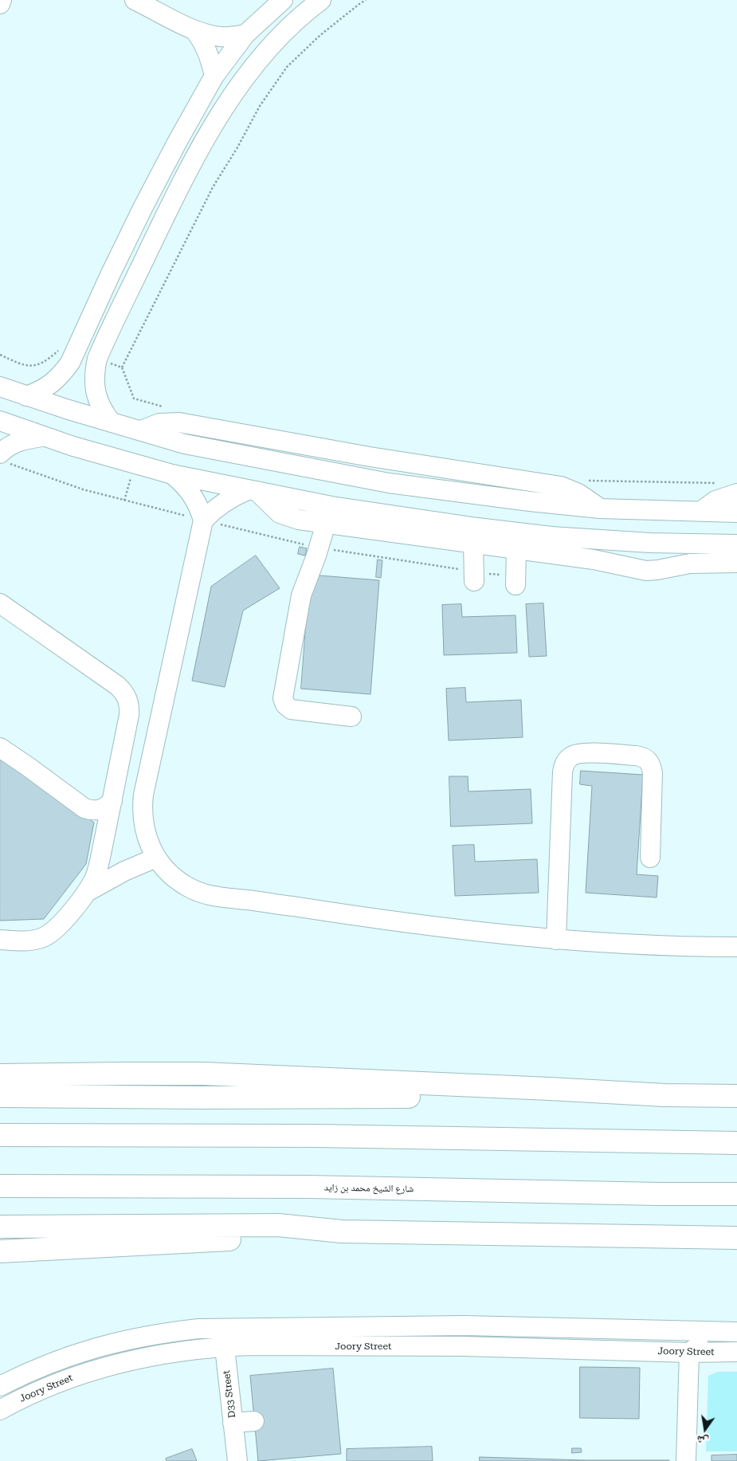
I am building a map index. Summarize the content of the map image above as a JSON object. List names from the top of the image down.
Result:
{
  "streets": {
    "highway": ["شارع الشيخ محمد بن زايد"],
    "street": ["Joory Street", "D33 Street"]
  },
  "crossings": [
    ["Joory Street", "D33 Street"]
  ],
  "north": "bottom"
}
